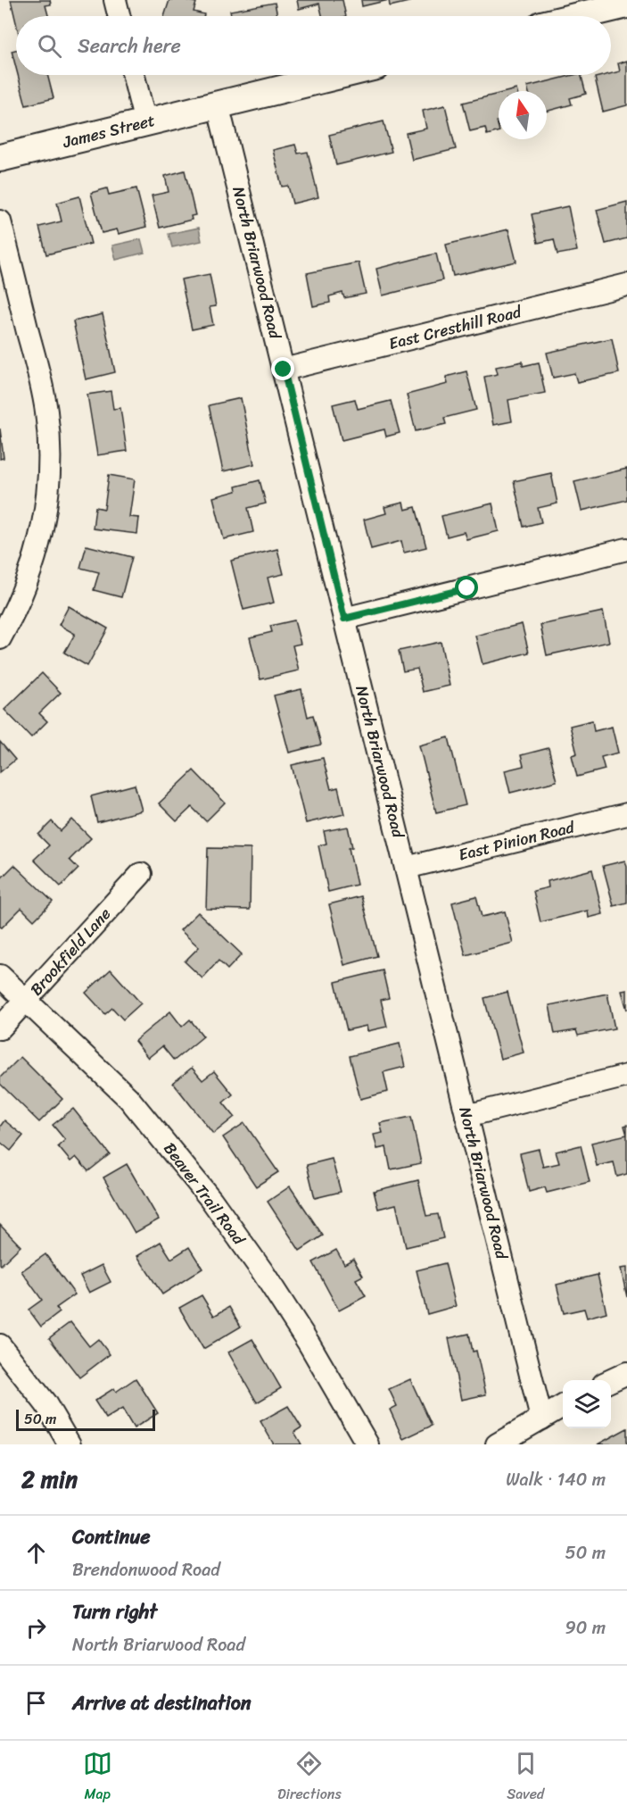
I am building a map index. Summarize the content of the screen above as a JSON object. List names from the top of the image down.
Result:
{
  "streets": {
    "street": [
      "James Street",
      "North Briarwood Road",
      "East Cresthill Road",
      "East Pinion Road",
      "Brookfield Lane",
      "Beaver Trail Road"
    ]
  },
  "crossings": [
    ["James Street", "North Briarwood Road"],
    ["North Briarwood Road", "East Cresthill Road"],
    ["North Briarwood Road", "East Pinion Road"],
    ["Brookfield Lane", "Beaver Trail Road"]
  ],
  "scale_bar": "50 m",
  "north": "top",
  "page": {
    "search": "Search here",
    "scale": "50 m",
    "heading": ["2 min", "Walk · 140 m"],
    "list": [
      ["Continue", "Brendonwood Road", "50 m"],
      ["Turn right", "North Briarwood Road", "90 m"],
      "Arrive at destination"
    ],
    "nav": ["Map", "Directions", "Saved"]
  }
}
